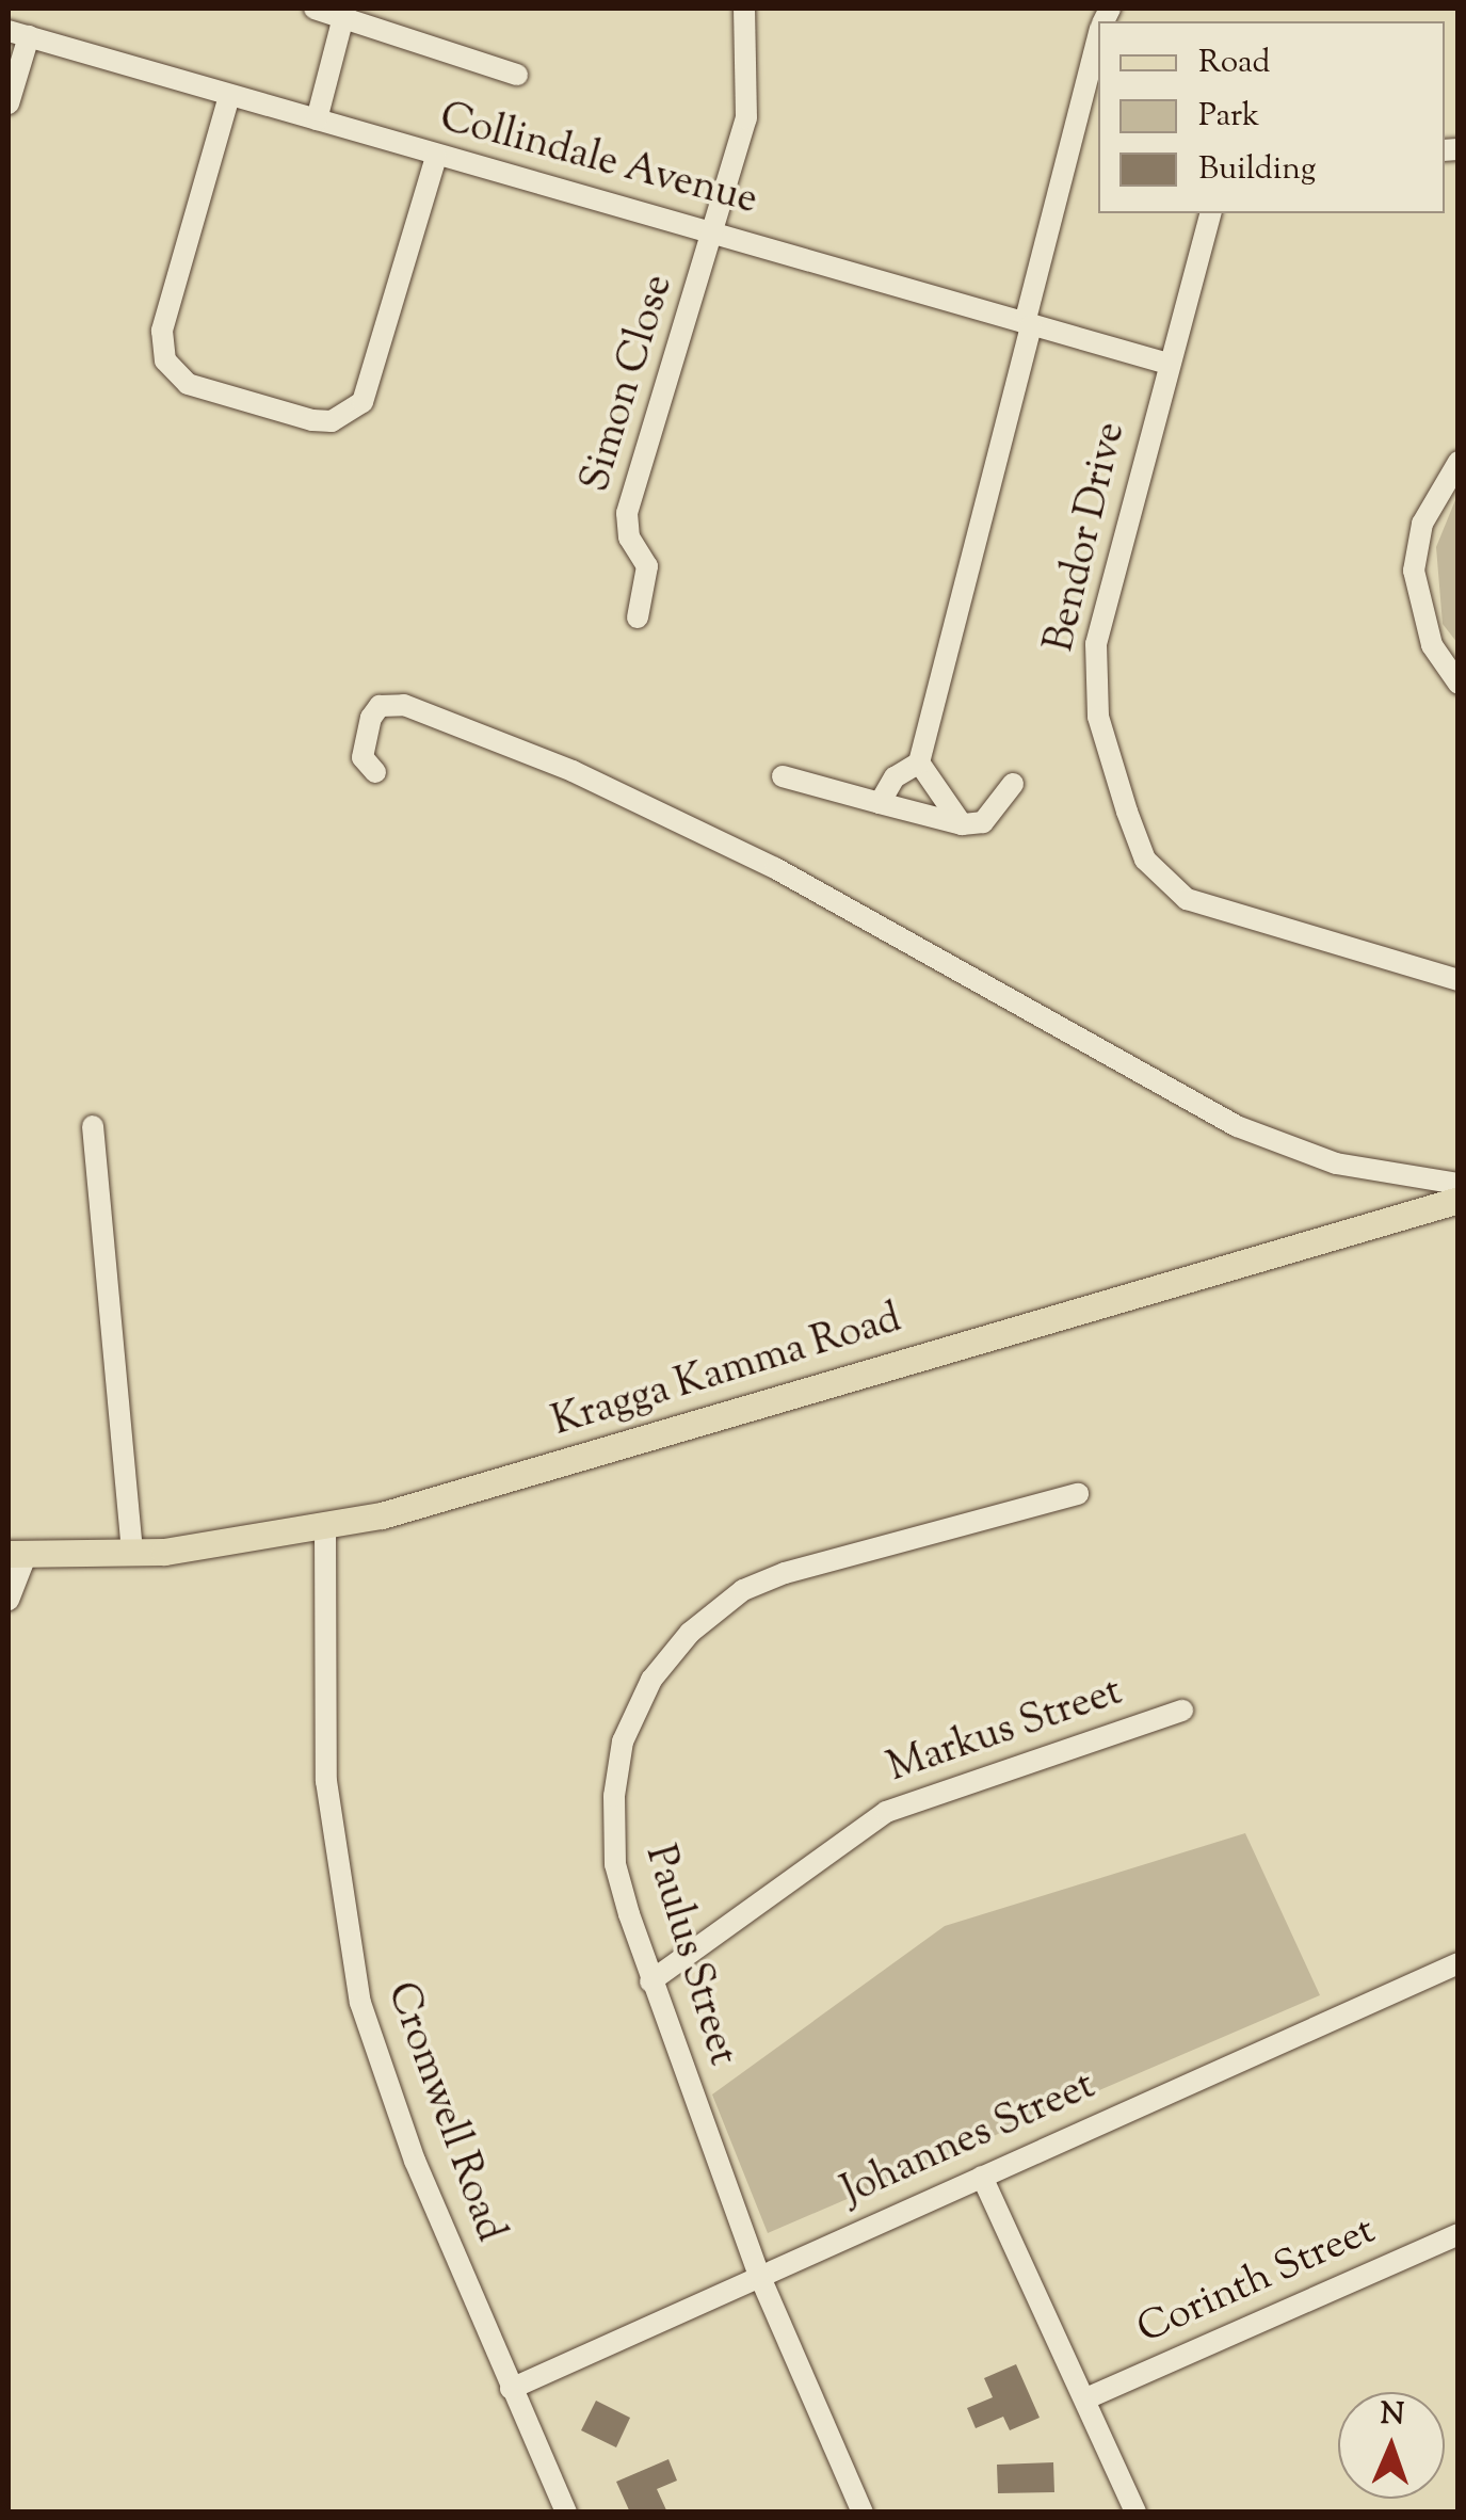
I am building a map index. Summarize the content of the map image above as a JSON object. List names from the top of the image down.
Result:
{
  "streets": {
    "main road": ["Kragga Kamma Road"],
    "street": [
      "Collindale Avenue",
      "Simon Close",
      "Bendor Drive",
      "Markus Street",
      "Paulus Street",
      "Cromwell Road",
      "Johannes Street",
      "Corinth Street"
    ]
  },
  "crossings": [
    ["Collindale Avenue", "Simon Close"],
    ["Collindale Avenue", "Bendor Drive"],
    ["Kragga Kamma Road", "Cromwell Road"],
    ["Markus Street", "Paulus Street"],
    ["Paulus Street", "Johannes Street"],
    ["Cromwell Road", "Johannes Street"]
  ],
  "legend": ["Road", "Park", "Building"],
  "north": "top"
}
